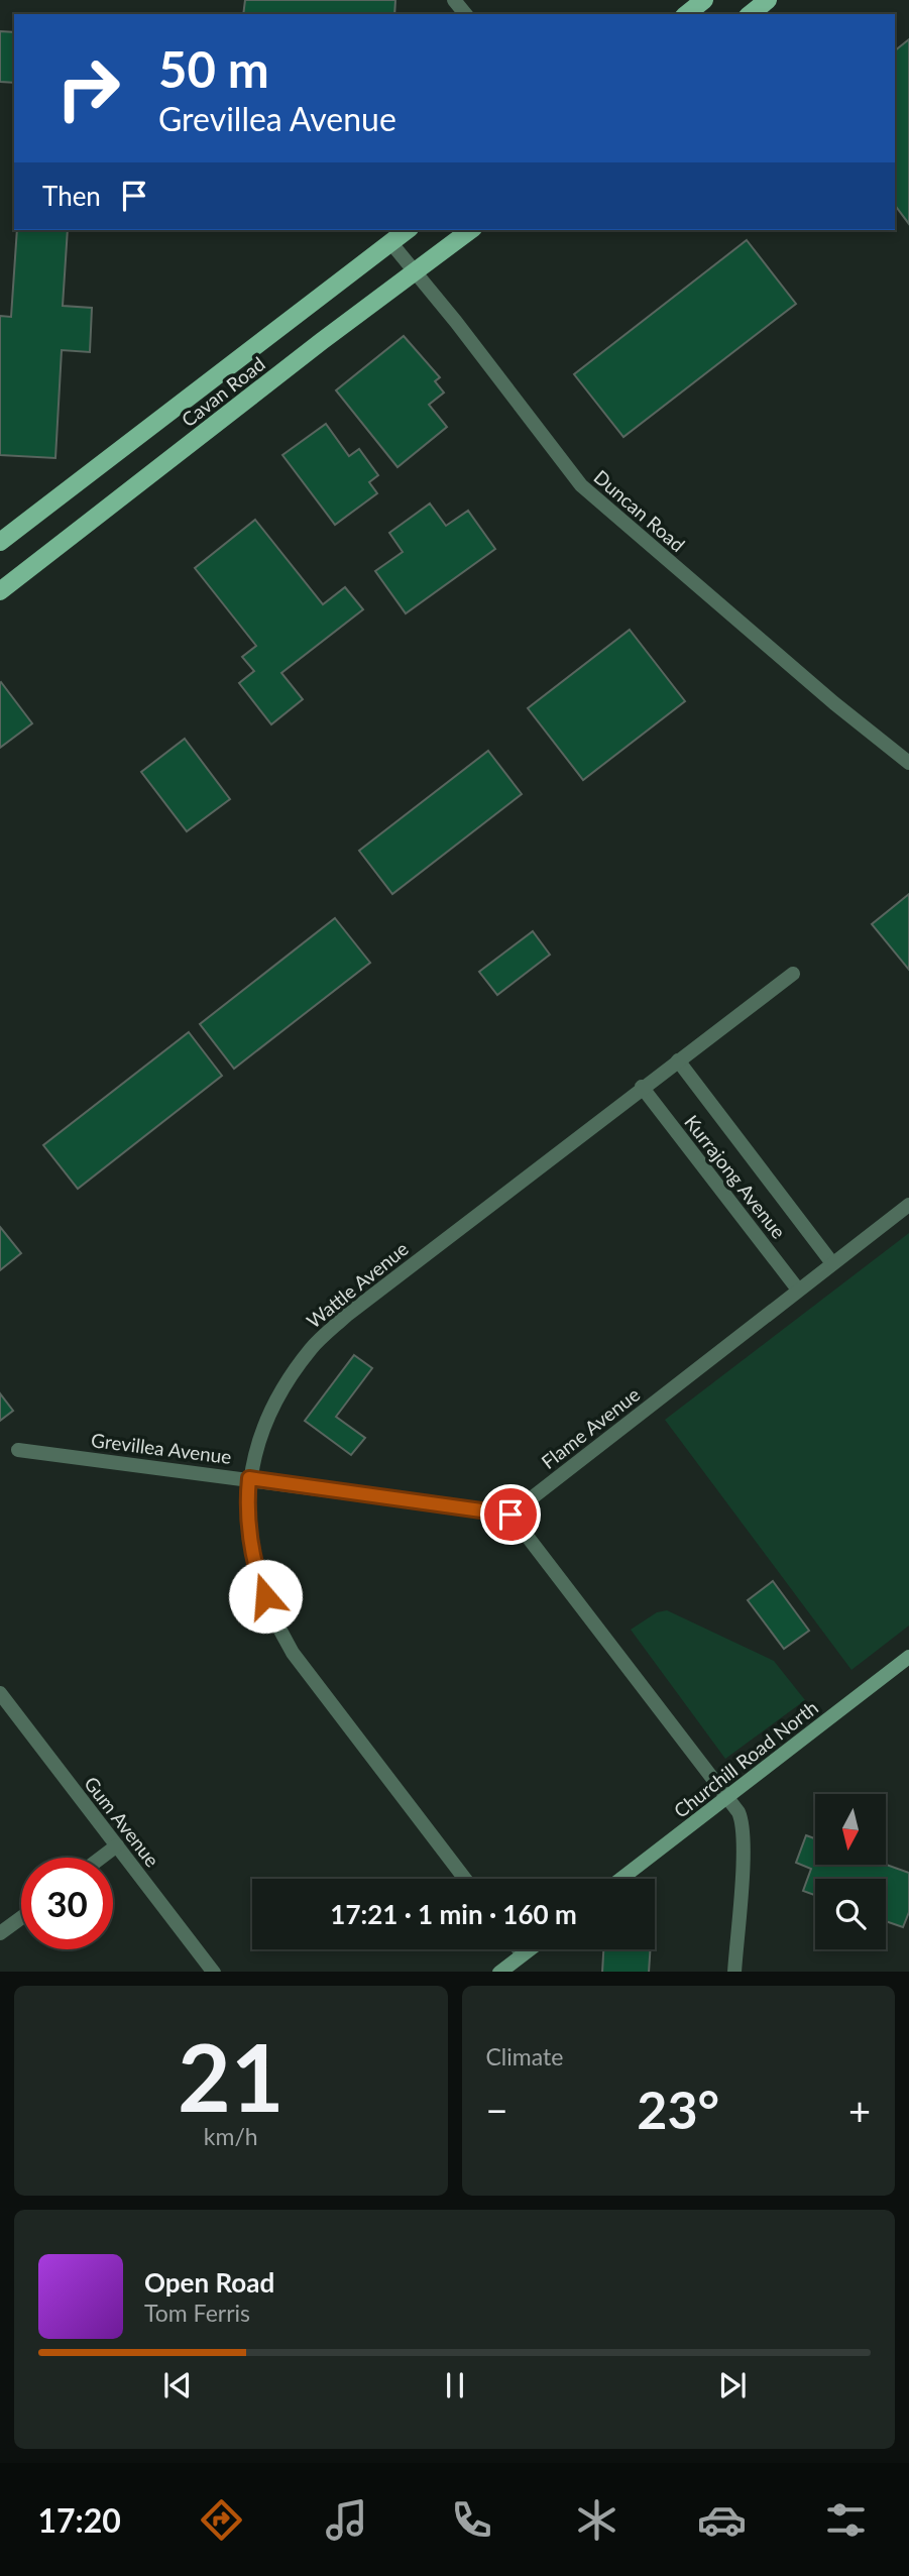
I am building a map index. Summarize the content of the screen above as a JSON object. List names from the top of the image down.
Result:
{
  "streets": {
    "main road": ["Cavan Road"],
    "street": [
      "Duncan Road",
      "Kurrajong Avenue",
      "Wattle Avenue",
      "Flame Avenue",
      "Grevillea Avenue",
      "Churchill Road North",
      "Gum Avenue"
    ]
  },
  "crossings": [
    ["Cavan Road", "Duncan Road"],
    ["Kurrajong Avenue", "Wattle Avenue"],
    ["Kurrajong Avenue", "Flame Avenue"],
    ["Wattle Avenue", "Grevillea Avenue"],
    ["Flame Avenue", "Grevillea Avenue"]
  ],
  "north": "bottom",
  "page": {
    "turn": ["50 m", "Grevillea Avenue"],
    "then": "Then",
    "limit": "30",
    "trip": "17:21 · 1 min · 160 m",
    "tile": [
      ["21", "km/h"],
      "Climate"
    ],
    "heat": ["−", "23°", "+"],
    "song": ["Open Road", "Tom Ferris"],
    "tabs": "17:20"
  }
}
